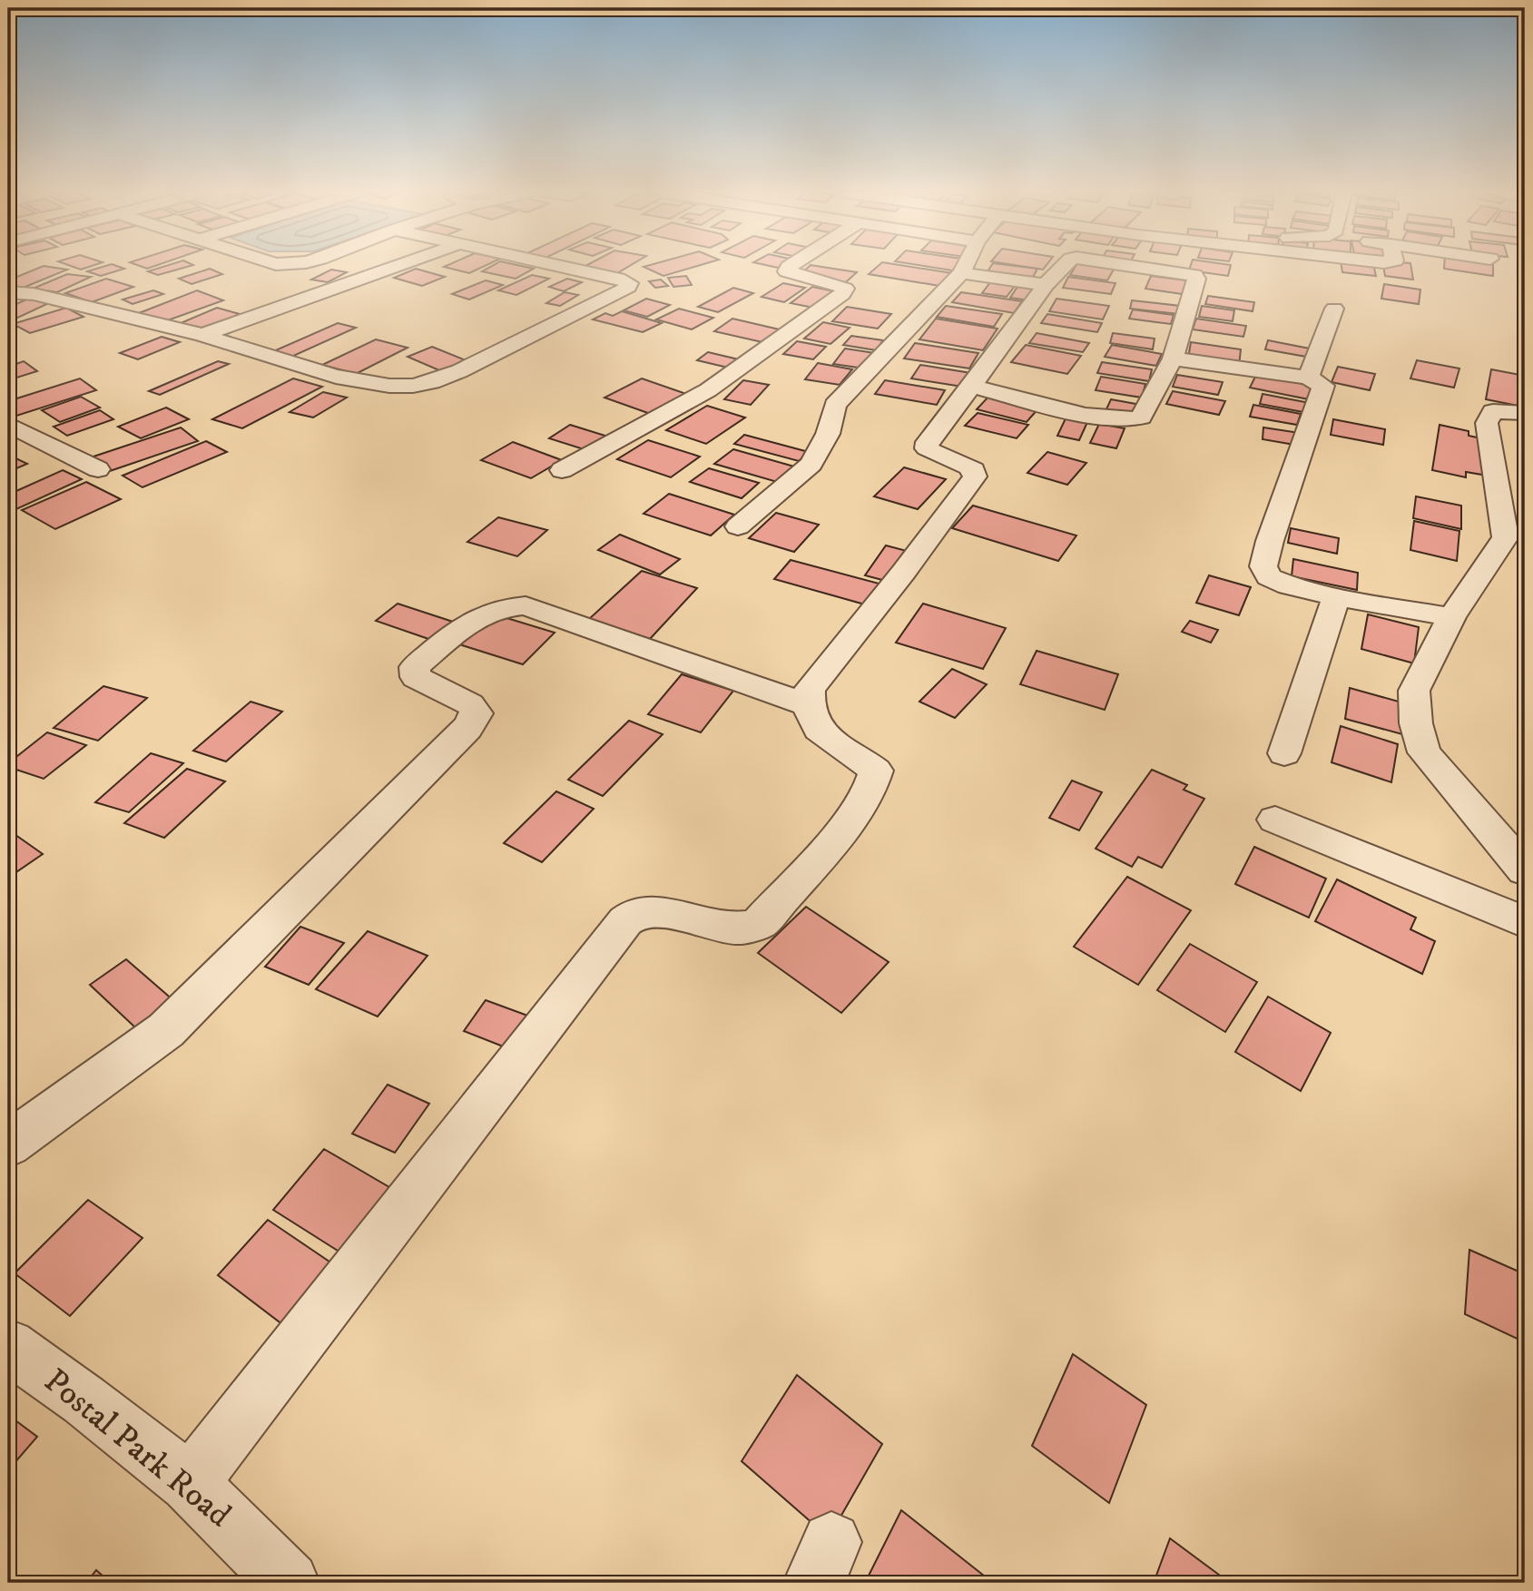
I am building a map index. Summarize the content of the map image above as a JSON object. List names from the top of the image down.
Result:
{
  "streets": {
    "street": ["Postal Park Road"]
  }
}
